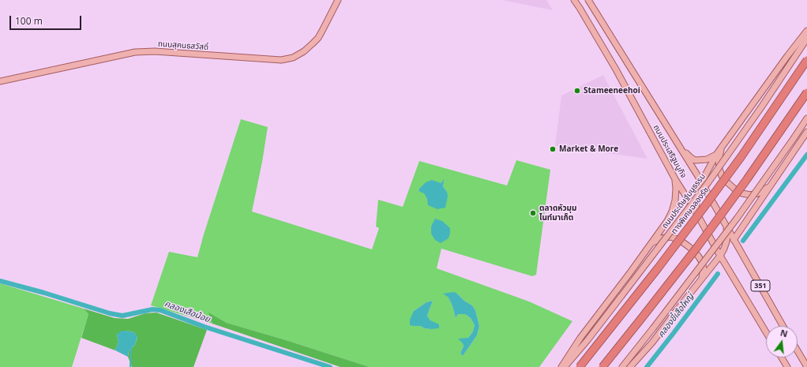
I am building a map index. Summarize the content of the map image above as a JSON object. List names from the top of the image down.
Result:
{
  "streets": {
    "highway": ["ทางพิเศษฉลองรัช"],
    "main road": [
      "ถนนสุคนธสวัสดิ์",
      "ถนนประเสริฐมนูกิจ",
      "ถนนประดิษฐ์มนูธรรม",
      "351"
    ]
  },
  "water": ["คลองเสือน้อย", "คลองขี้เสือใหญ่"],
  "places": ["Stameeneehoi", "Market & More", "ตลาดหัวมุม ไนท์มาเก็ต"],
  "scale_bar": "100 m",
  "north": "top"
}
